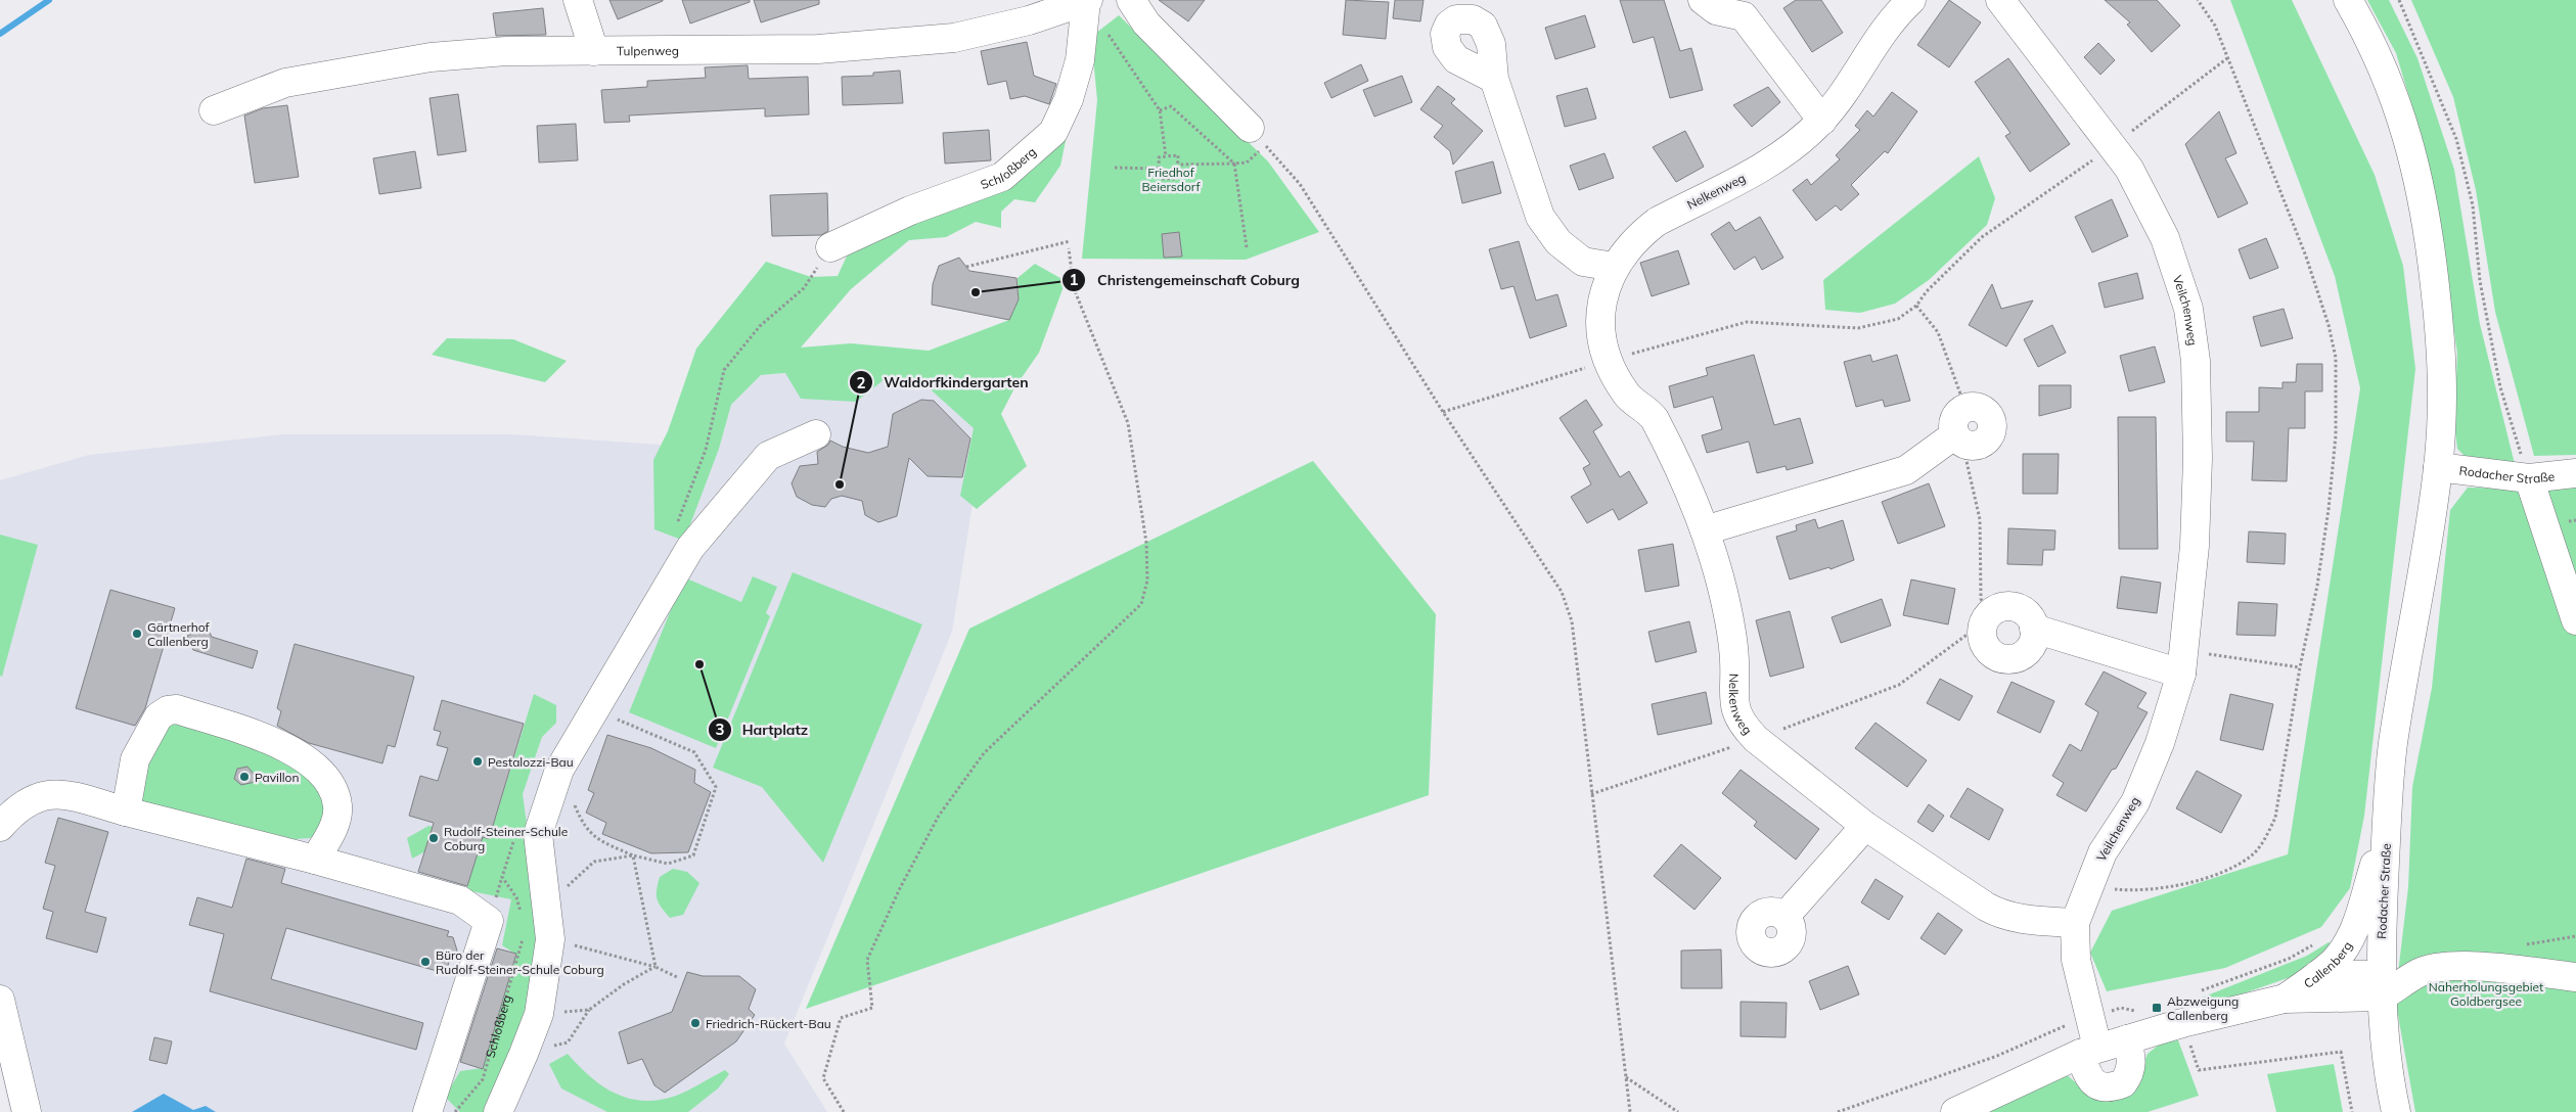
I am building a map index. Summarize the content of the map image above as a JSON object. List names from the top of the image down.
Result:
{
  "streets": {
    "street": [
      "Tulpenweg",
      "Schloßberg",
      "Nelkenweg",
      "Veilchenweg",
      "Rodacher Straße",
      "Callenberg"
    ]
  },
  "crossings": [
    ["Tulpenweg", "Schloßberg"],
    ["Nelkenweg", "Veilchenweg"],
    ["Rodacher Straße", "Callenberg"]
  ],
  "parks": ["Friedhof Beiersdorf", "Naherholungsgebiet Goldbergsee"],
  "places": {
    "other": [
      "Christengemeinschaft Coburg",
      "Waldorfkindergarten",
      "Gärtnerhof Callenberg",
      "Hartplatz",
      "Pestalozzi-Bau",
      "Pavillon",
      "Rudolf-Steiner-Schule Coburg",
      "Büro der Rudolf-Steiner-Schule Coburg",
      "Friedrich-Rückert-Bau"
    ],
    "transit": ["Abzweigung Callenberg"]
  }
}
